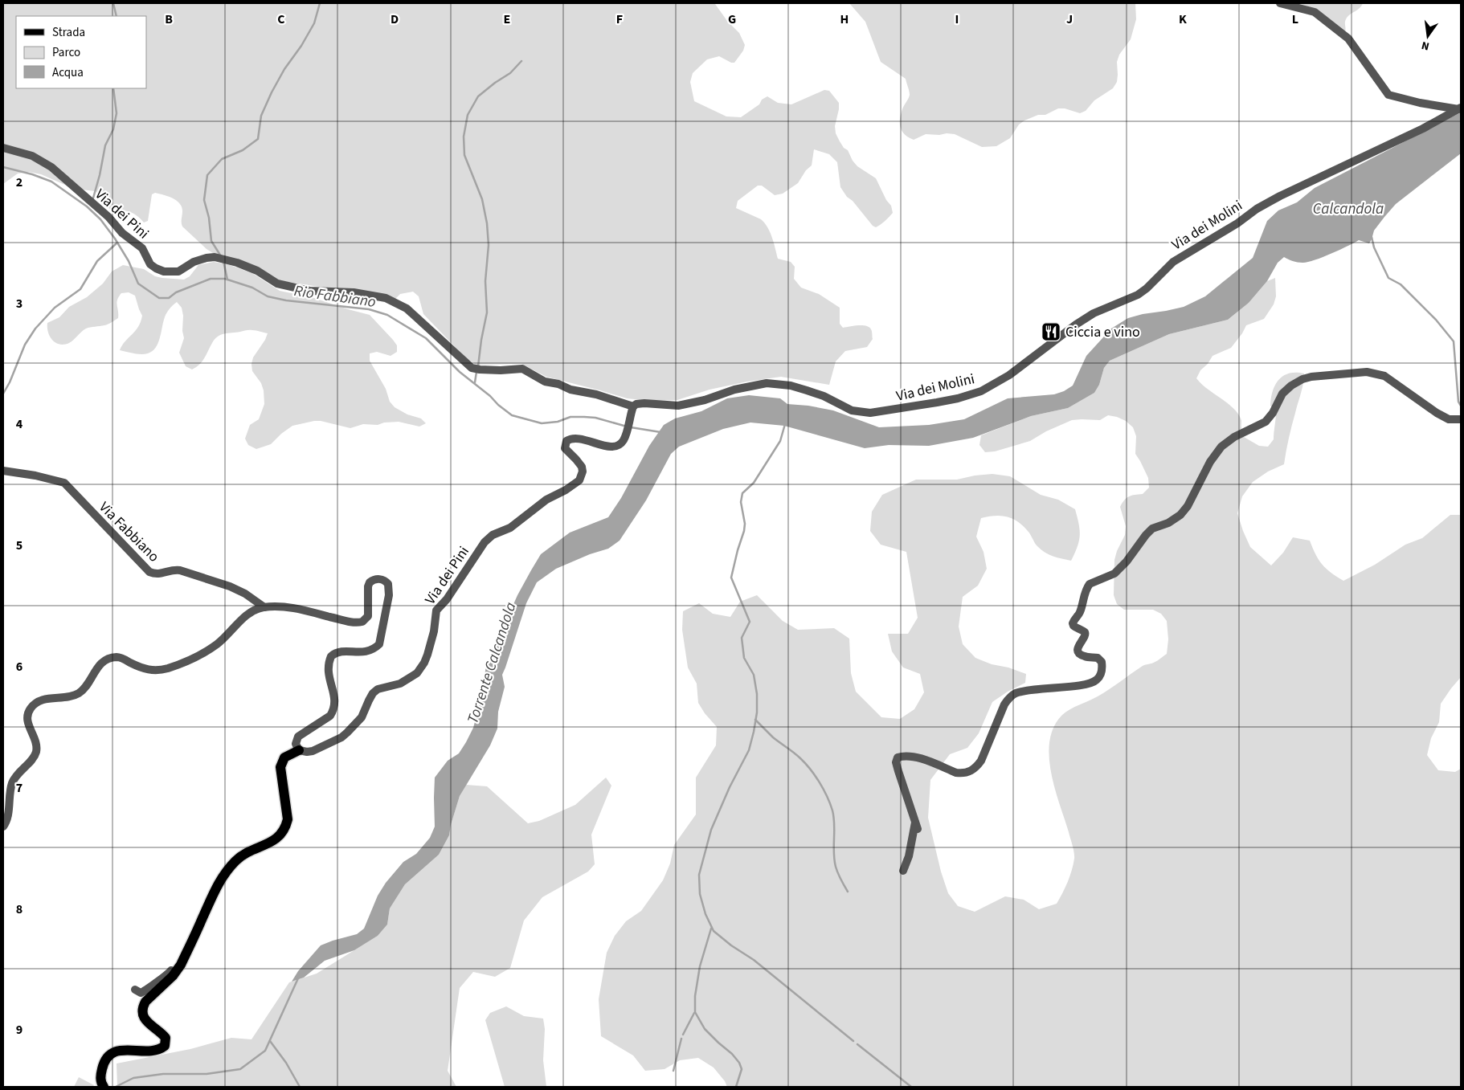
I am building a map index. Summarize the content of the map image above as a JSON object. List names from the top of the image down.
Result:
{
  "streets": {
    "street": ["Via dei Pini", "Via dei Molini", "Via Fabbiano"]
  },
  "crossings": [
    ["Via dei Pini", "Via dei Molini"]
  ],
  "water": ["Calcandola", "Rio Fabbiano", "Torrente Calcandola"],
  "places": {
    "restaurant": ["Ciccia e vino"]
  },
  "legend": ["Strada", "Parco", "Acqua"],
  "north": "bottom",
  "grid": {
    "columns": [
      "B",
      "C",
      "D",
      "E",
      "F",
      "G",
      "H",
      "I",
      "J",
      "K",
      "L"
    ],
    "rows": [
      "2",
      "3",
      "4",
      "5",
      "6",
      "7",
      "8",
      "9"
    ]
  }
}
